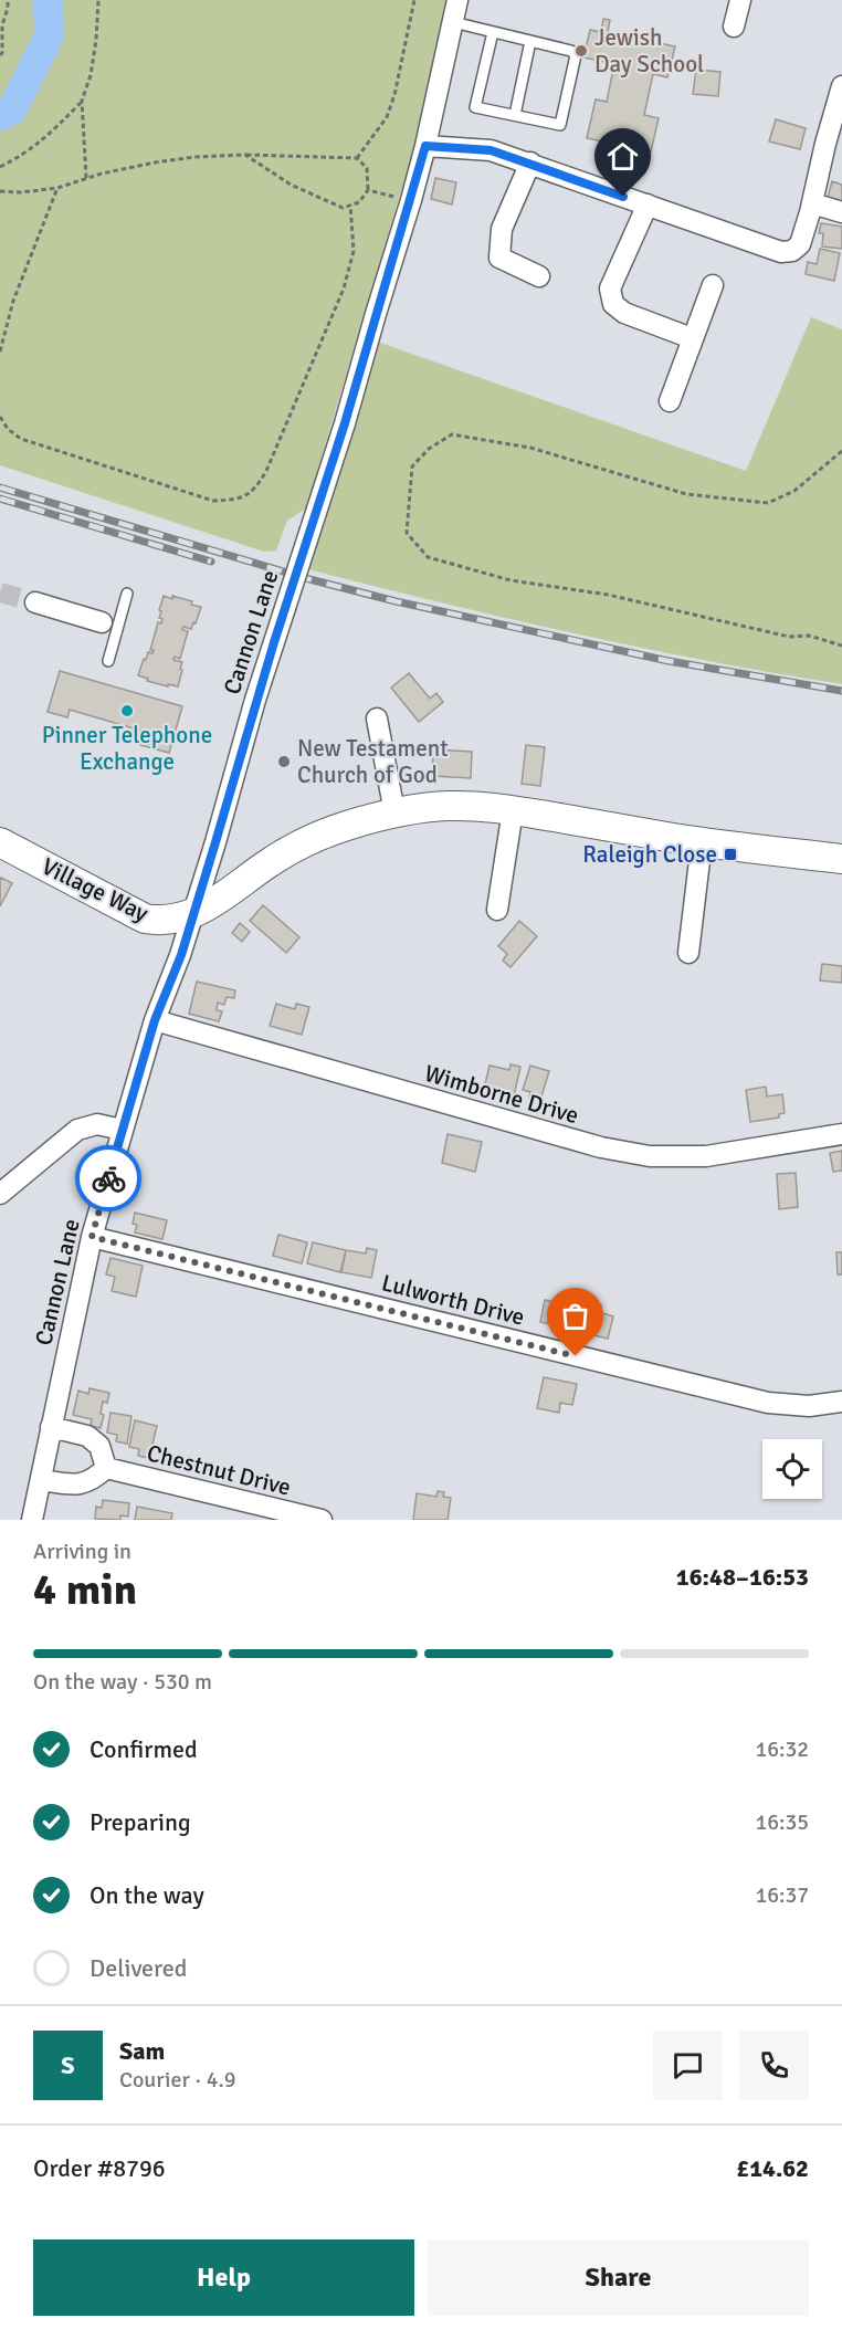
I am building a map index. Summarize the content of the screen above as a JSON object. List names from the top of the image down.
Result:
{
  "streets": {
    "street": [
      "Cannon Lane",
      "Village Way",
      "Wimborne Drive",
      "Lulworth Drive",
      "Chestnut Drive"
    ]
  },
  "crossings": [
    ["Cannon Lane", "Village Way"],
    ["Cannon Lane", "Wimborne Drive"],
    ["Cannon Lane", "Lulworth Drive"]
  ],
  "places": {
    "other": ["Jewish Day School", "Pinner Telephone Exchange", "New Testament Church of God"],
    "transit": ["Raleigh Close"]
  },
  "page": {
    "heading": ["4 min", "Arriving in", "16:48–16:53"],
    "panel": [
      "Sam",
      "Courier · 4.9",
      "Order #8796",
      "£14.62"
    ],
    "bar": "On the way · 530 m",
    "list": [
      ["Confirmed", "16:32"],
      ["Preparing", "16:35"],
      ["On the way", "16:37"],
      "Delivered"
    ],
    "round": "S",
    "buttons": ["Help", "Share"]
  }
}
